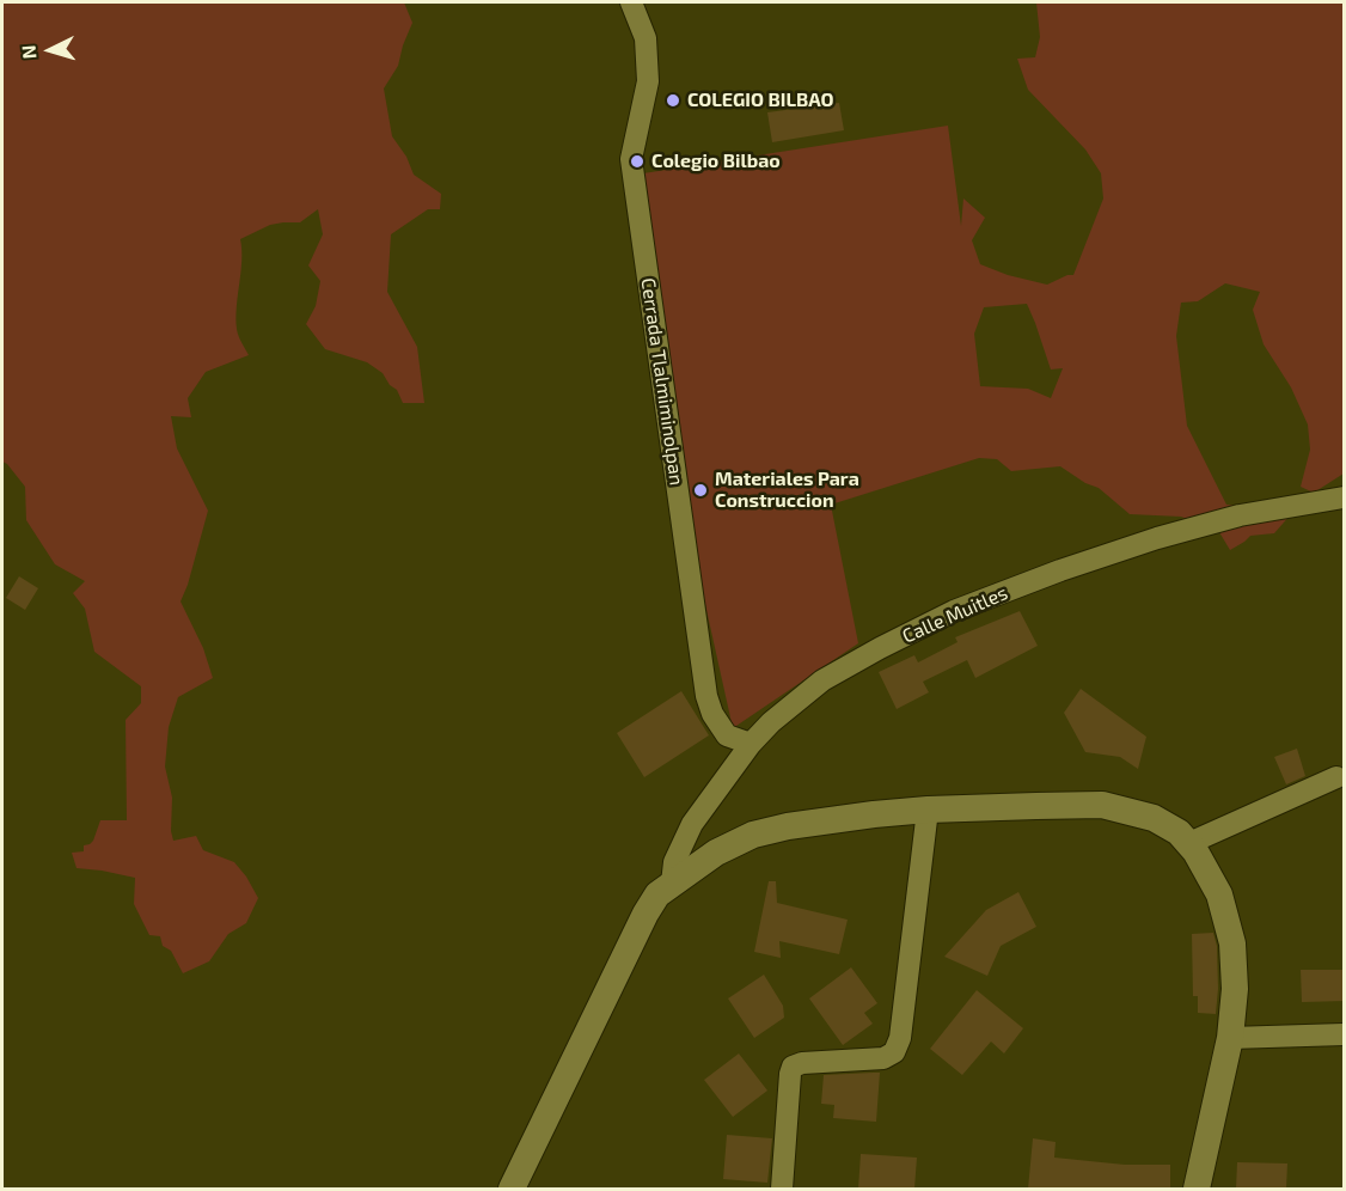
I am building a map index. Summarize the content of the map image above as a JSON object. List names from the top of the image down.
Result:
{
  "streets": {
    "street": ["Cerrada Tlalmiminolpan", "Calle Muitles"]
  },
  "crossings": [
    ["Cerrada Tlalmiminolpan", "Calle Muitles"]
  ],
  "places": ["COLEGIO BILBAO", "Colegio Bilbao", "Materiales Para Construccion"],
  "north": "left"
}
